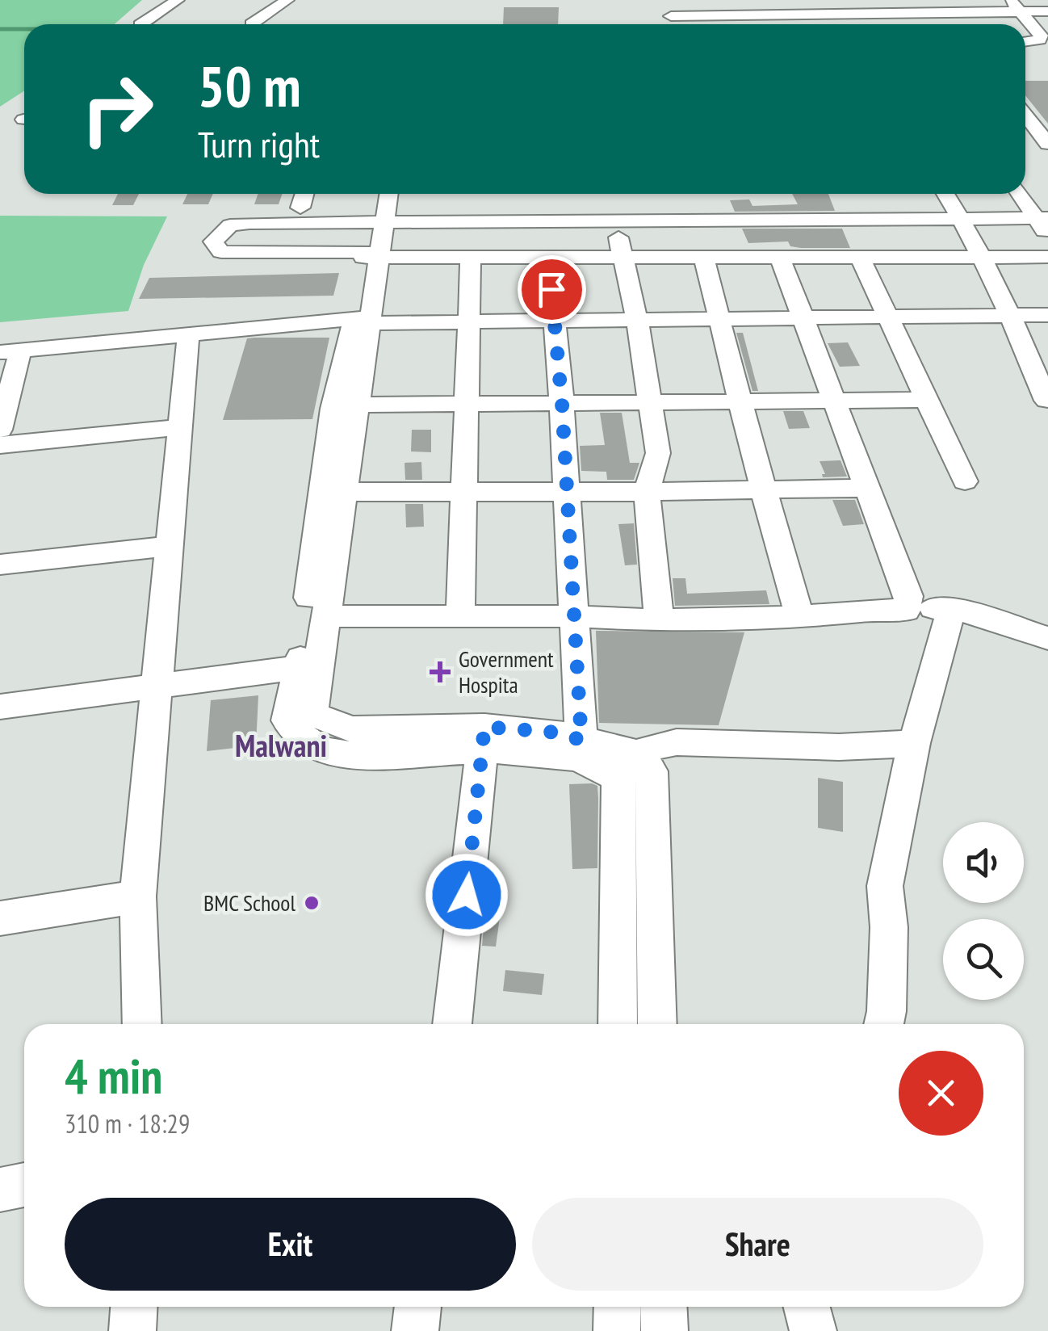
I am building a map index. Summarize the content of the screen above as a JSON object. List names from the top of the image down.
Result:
{
  "districts": ["Malwani"],
  "places": {
    "health": ["Government Hospita"],
    "other": ["BMC School"]
  },
  "page": {
    "turn": ["50 m", "Turn right"],
    "heading": ["4 min", "310 m · 18:29"],
    "buttons": ["Exit", "Share"]
  }
}
